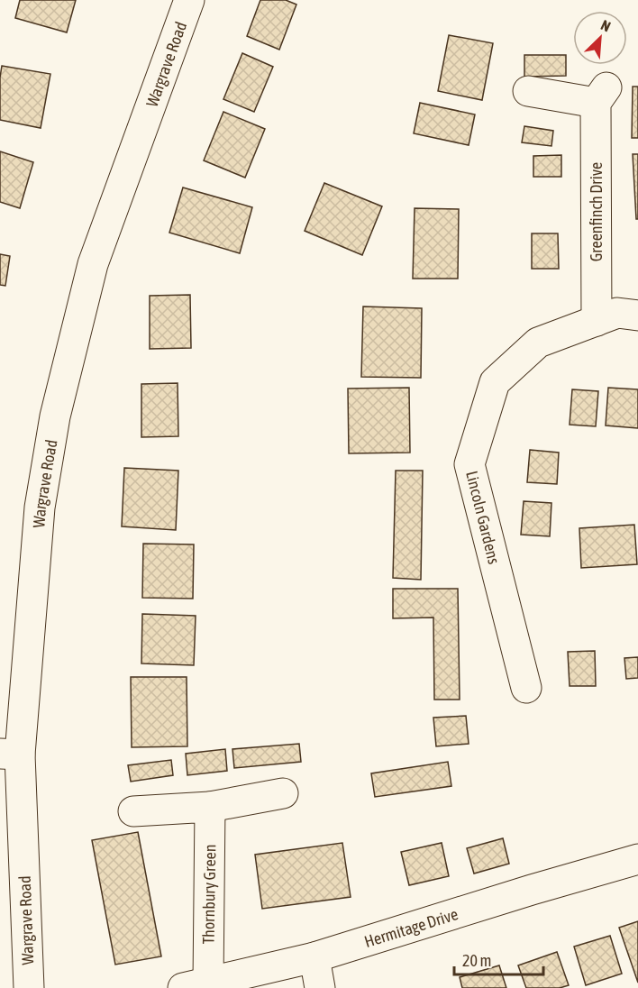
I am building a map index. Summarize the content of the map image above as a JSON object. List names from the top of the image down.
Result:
{
  "streets": {
    "street": [
      "Wargrave Road",
      "Greenfinch Drive",
      "Lincoln Gardens",
      "Thornbury Green",
      "Hermitage Drive"
    ]
  },
  "crossings": [
    ["Greenfinch Drive", "Lincoln Gardens"],
    ["Thornbury Green", "Hermitage Drive"]
  ],
  "scale_bar": "20 m",
  "north": "top right"
}
